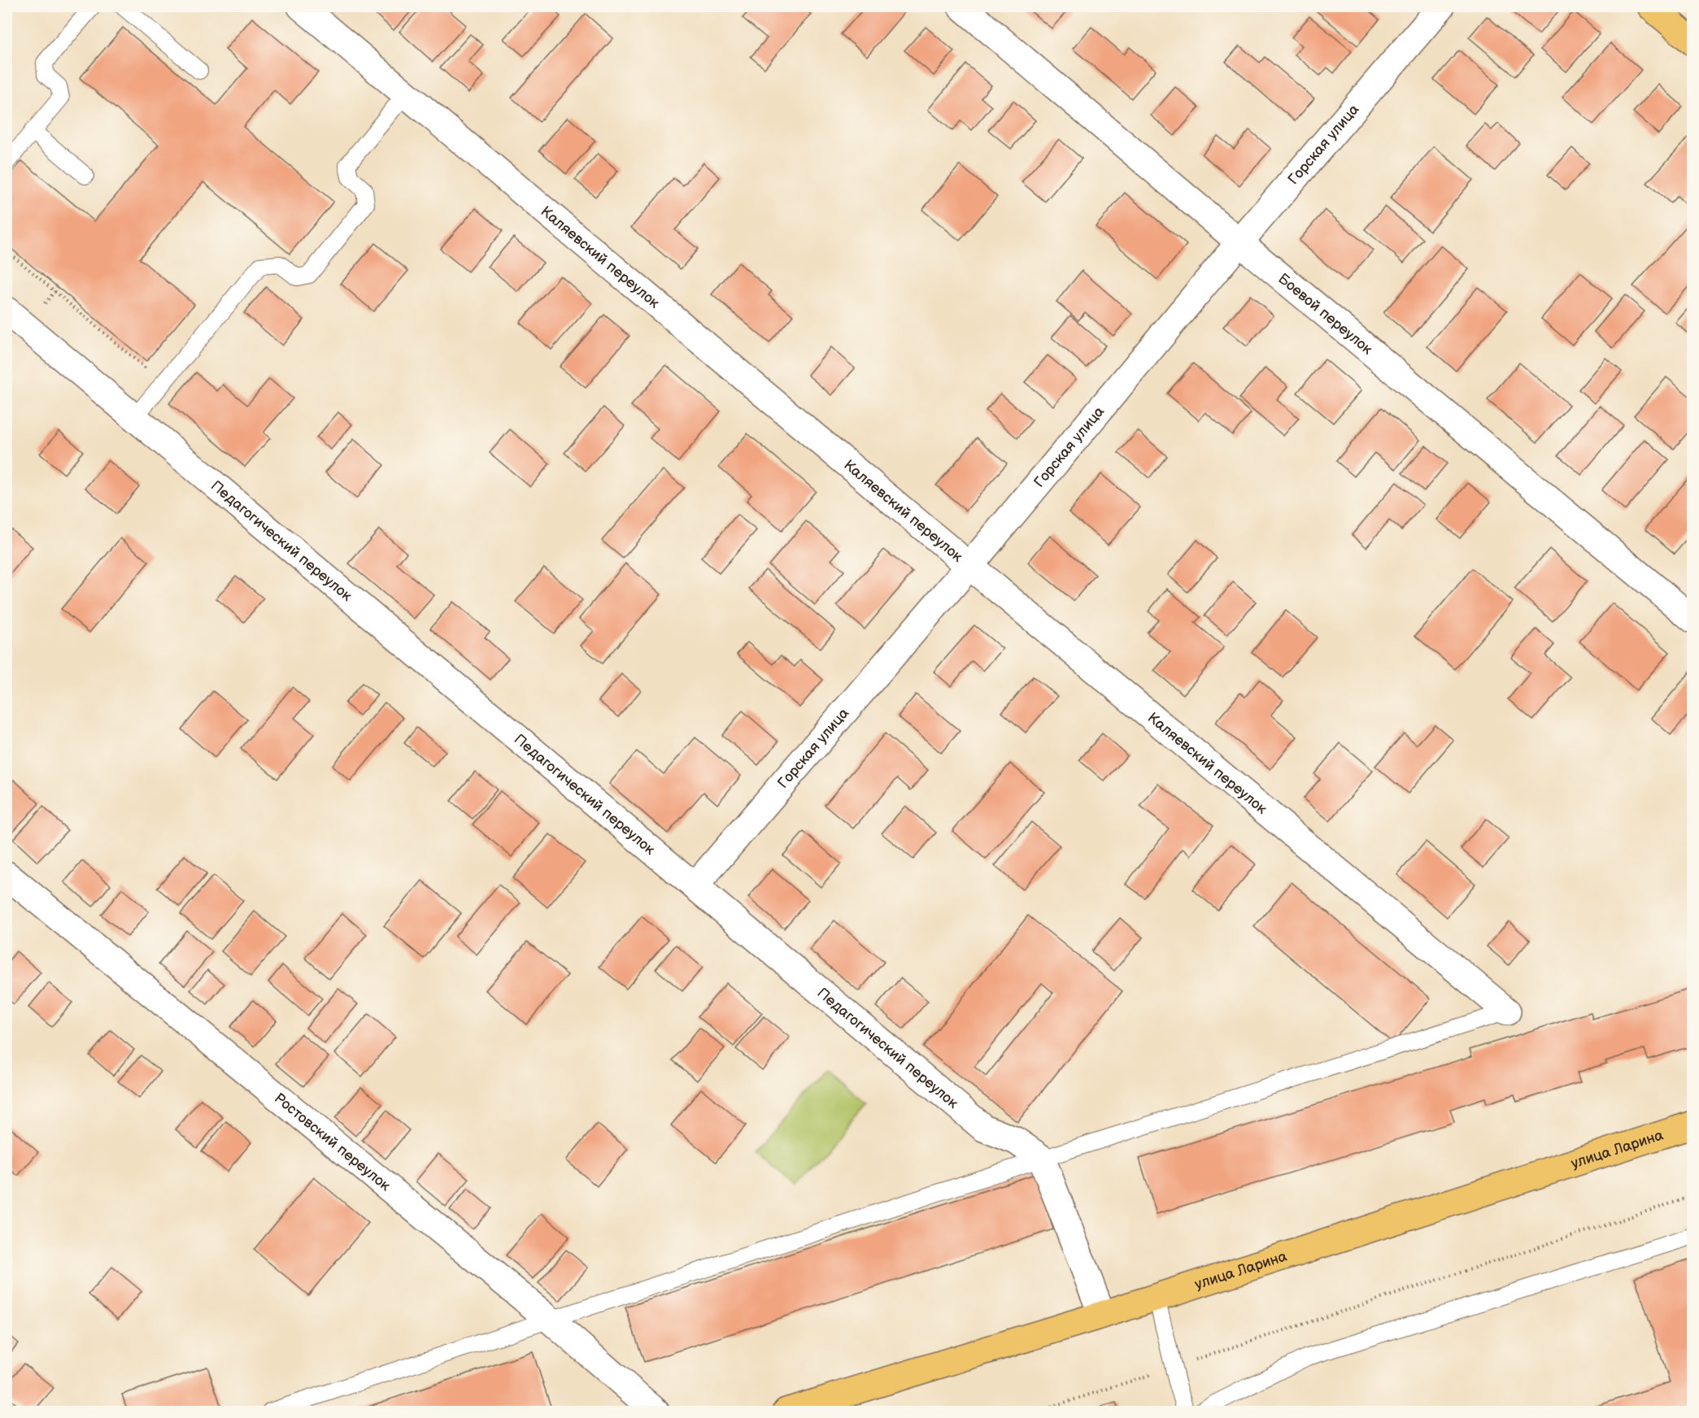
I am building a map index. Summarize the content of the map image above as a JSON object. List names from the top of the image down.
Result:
{
  "streets": {
    "main road": ["улица Ларина"],
    "street": [
      "Горская улица",
      "Каляевский переулок",
      "Боевой переулок",
      "Педагогический переулок",
      "Ростовский переулок"
    ]
  },
  "crossings": [
    ["Горская улица", "Каляевский переулок"],
    ["Горская улица", "Боевой переулок"],
    ["Горская улица", "Педагогический переулок"]
  ]
}
